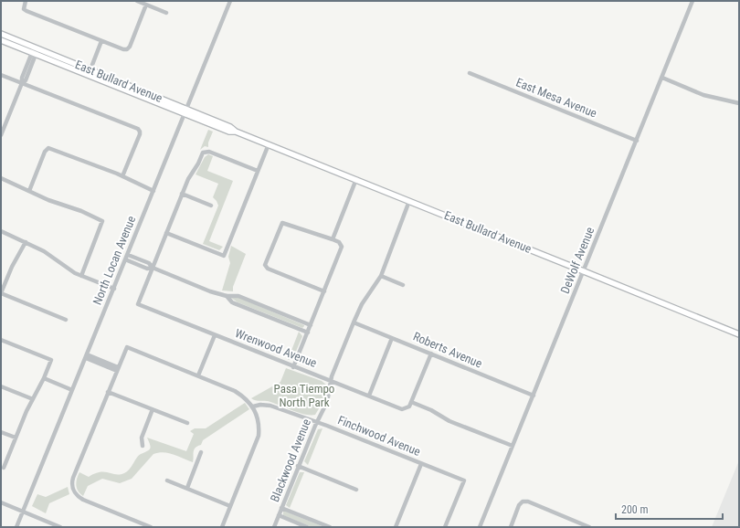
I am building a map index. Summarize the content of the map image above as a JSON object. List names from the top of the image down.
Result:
{
  "streets": {
    "main road": ["East Bullard Avenue"],
    "street": [
      "East Mesa Avenue",
      "North Locan Avenue",
      "DeWolf Avenue",
      "Wrenwood Avenue",
      "Roberts Avenue",
      "Finchwood Avenue",
      "Blackwood Avenue"
    ]
  },
  "crossings": [
    ["East Bullard Avenue", "North Locan Avenue"],
    ["East Bullard Avenue", "DeWolf Avenue"],
    ["East Bullard Avenue", "Blackwood Avenue"],
    ["East Mesa Avenue", "DeWolf Avenue"],
    ["DeWolf Avenue", "Roberts Avenue"],
    ["Wrenwood Avenue", "Blackwood Avenue"],
    ["Roberts Avenue", "Blackwood Avenue"],
    ["Finchwood Avenue", "Blackwood Avenue"]
  ],
  "parks": ["Pasa Tiempo North Park"],
  "scale_bar": "200 m"
}
